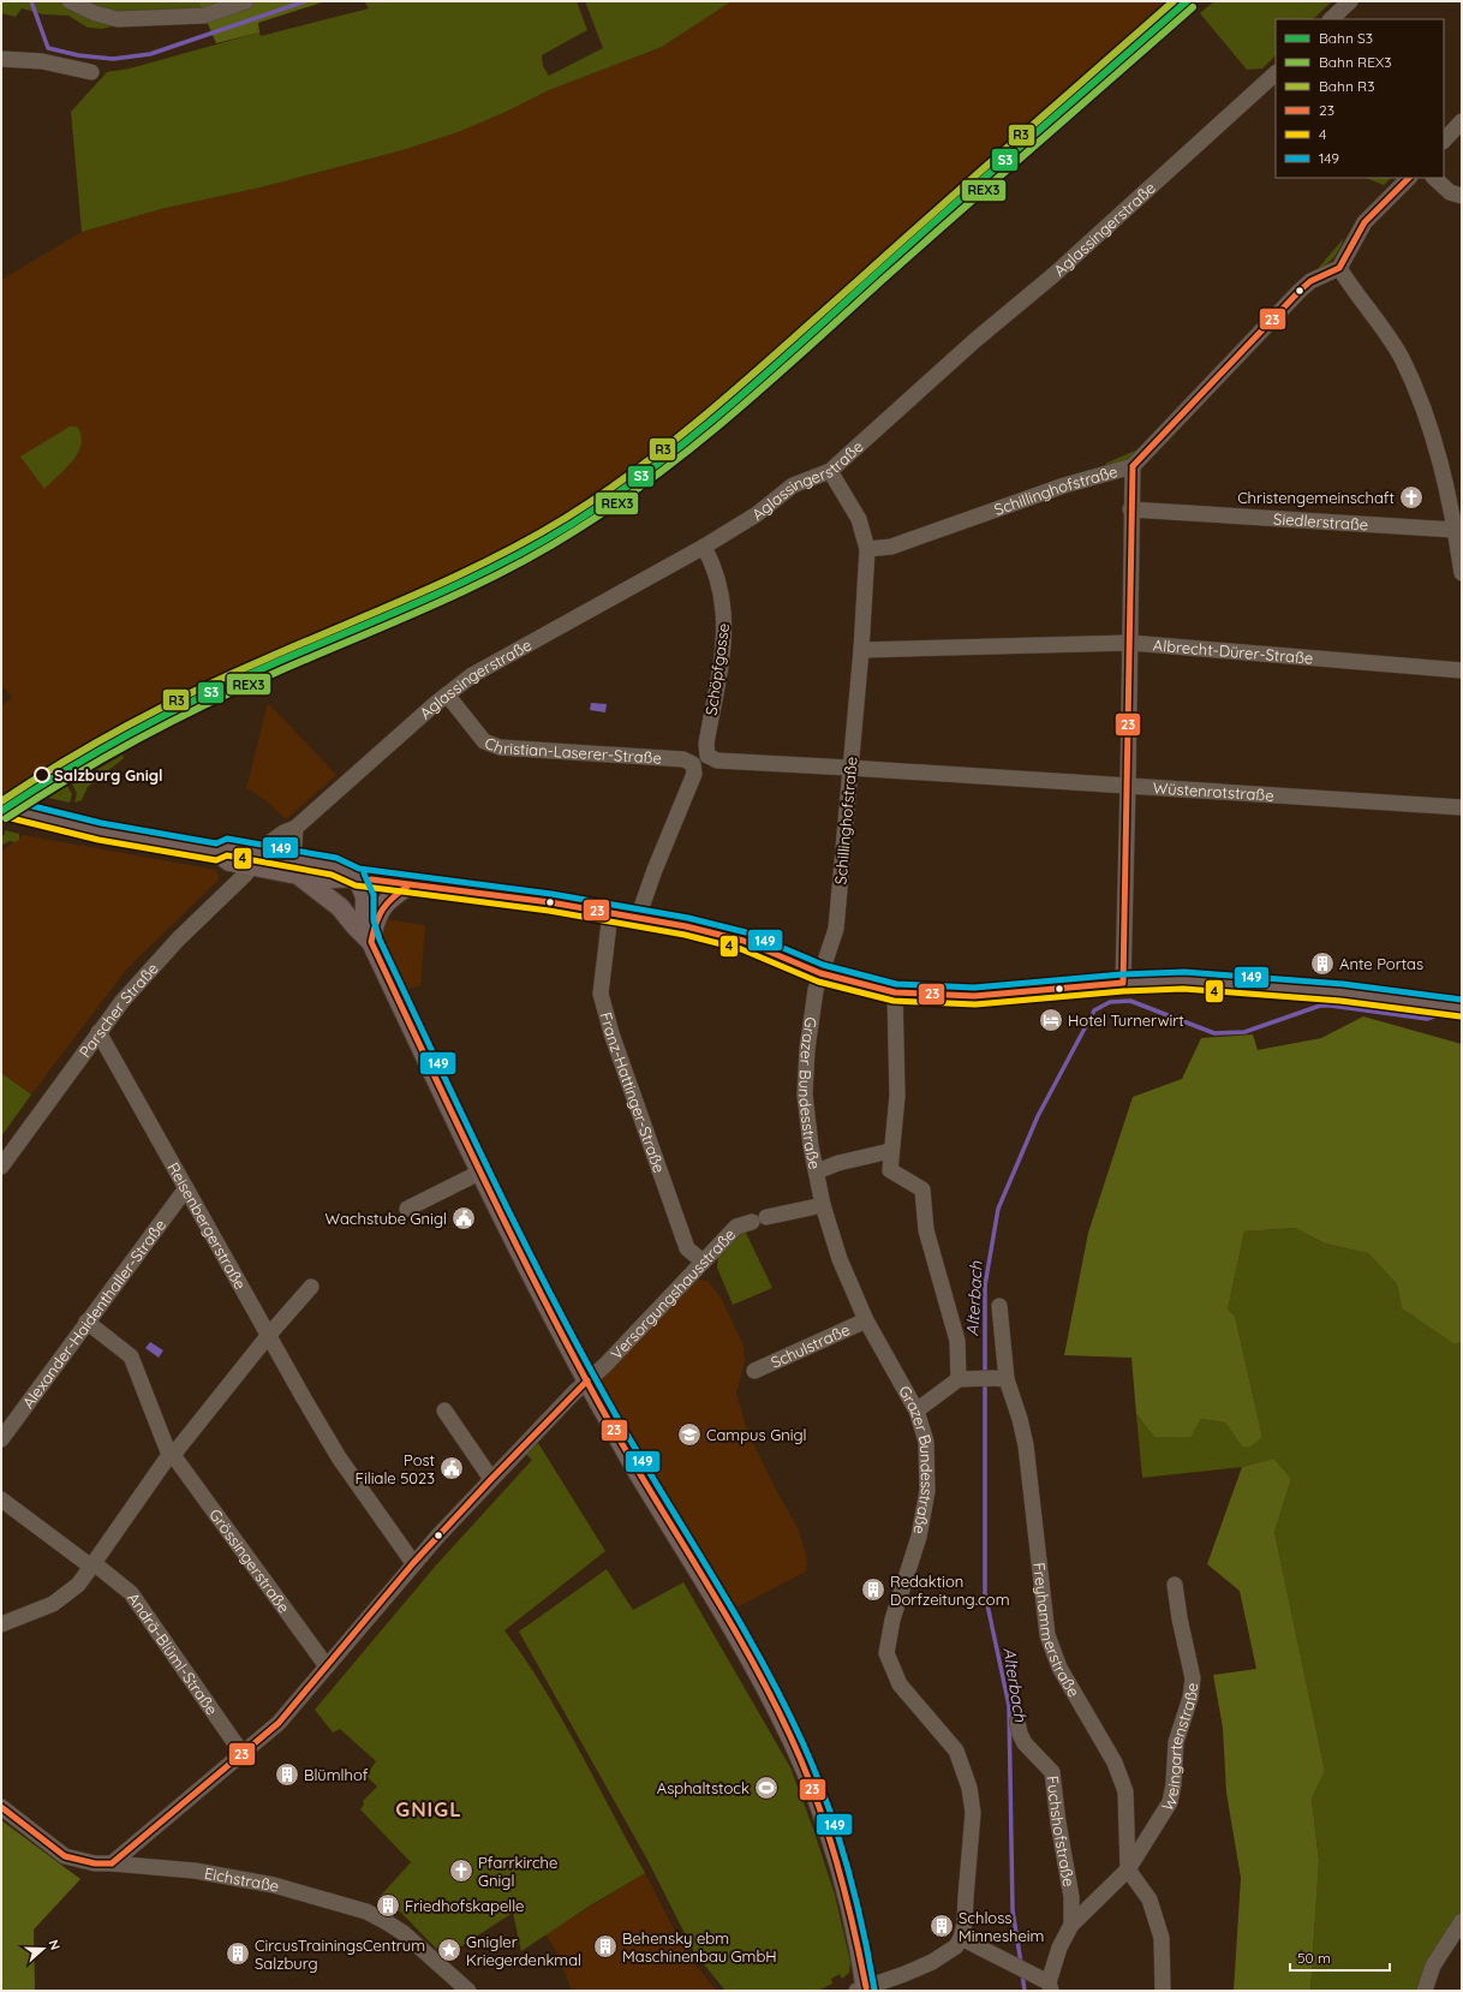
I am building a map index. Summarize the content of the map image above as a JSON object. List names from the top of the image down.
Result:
{
  "streets": {
    "street": [
      "Aglassingerstraße",
      "Schillinghofstraße",
      "Siedlerstraße",
      "Albrecht-Dürer-Straße",
      "Schöpfgasse",
      "Christian-Laserer-Straße",
      "Wüstenrotstraße",
      "Parscher Straße",
      "Franz-Hattinger-Straße",
      "Grazer Bundesstraße",
      "Reisenbergerstraße",
      "Versorgungshausstraße",
      "Alexander-Haidenthaller-Straße",
      "Schulstraße",
      "Grössingerstraße",
      "Freyhammerstraße",
      "Andrä-Blüml-Straße",
      "Weingartenstraße",
      "Fuchshofstraße",
      "Eichstraße"
    ]
  },
  "crossings": [
    ["Aglassingerstraße", "Schillinghofstraße"],
    ["Aglassingerstraße", "Schöpfgasse"],
    ["Aglassingerstraße", "Christian-Laserer-Straße"],
    ["Aglassingerstraße", "Parscher Straße"],
    ["Schillinghofstraße", "Albrecht-Dürer-Straße"],
    ["Schillinghofstraße", "Schöpfgasse"],
    ["Schillinghofstraße", "Wüstenrotstraße"],
    ["Schillinghofstraße", "Grazer Bundesstraße"],
    ["Schöpfgasse", "Wüstenrotstraße"],
    ["Parscher Straße", "Reisenbergerstraße"],
    ["Franz-Hattinger-Straße", "Versorgungshausstraße"],
    ["Grazer Bundesstraße", "Versorgungshausstraße"],
    ["Grazer Bundesstraße", "Schulstraße"],
    ["Reisenbergerstraße", "Versorgungshausstraße"],
    ["Reisenbergerstraße", "Alexander-Haidenthaller-Straße"],
    ["Reisenbergerstraße", "Grössingerstraße"],
    ["Versorgungshausstraße", "Grössingerstraße"],
    ["Versorgungshausstraße", "Andrä-Blüml-Straße"],
    ["Versorgungshausstraße", "Eichstraße"],
    ["Freyhammerstraße", "Weingartenstraße"],
    ["Weingartenstraße", "Fuchshofstraße"]
  ],
  "districts": ["GNIGL"],
  "water": ["Alterbach"],
  "places": {
    "church": ["Christengemeinschaft", "Pfarrkirche Gnigl"],
    "other": ["Salzburg Gnigl"],
    "building": [
      "Ante Portas",
      "Redaktion Dorfzeitung.com",
      "Blümlhof",
      "Friedhofskapelle",
      "Schloss Minnesheim",
      "Behensky ebm Maschinenbau GmbH",
      "CircusTrainingsCentrum Salzburg"
    ],
    "hotel": ["Hotel Turnerwirt"],
    "public building": ["Wachstube Gnigl", "Post Filiale 5023"],
    "school or university": ["Campus Gnigl"],
    "sports": ["Asphaltstock"],
    "place": ["Gnigler Kriegerdenkmal"]
  },
  "lines": [
    "rail line S3",
    "rail line R3",
    "rail line REX3",
    "transit line 23",
    "transit line 149",
    "transit line 4"
  ],
  "legend": [
    "Bahn S3",
    "Bahn REX3",
    "Bahn R3",
    "23",
    "4",
    "149"
  ],
  "scale_bar": "50 m",
  "north": "right"
}
